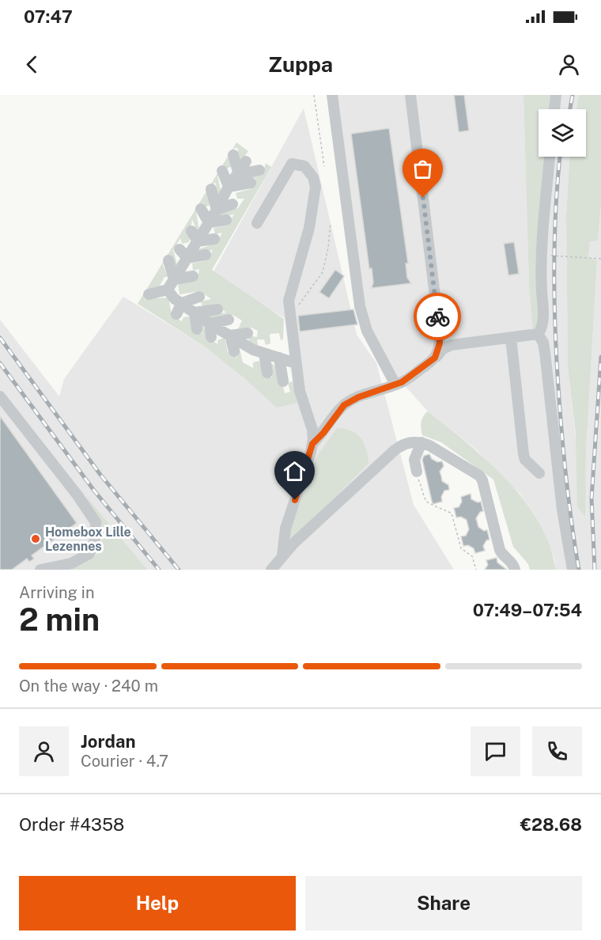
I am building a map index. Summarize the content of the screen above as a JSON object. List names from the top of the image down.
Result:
{
  "places": ["Homebox Lille Lezennes"],
  "page": {
    "status": "07:47",
    "header": "Zuppa",
    "heading": ["2 min", "Arriving in", "07:49–07:54"],
    "panel": [
      "Jordan",
      "Courier · 4.7",
      "Order #4358",
      "€28.68"
    ],
    "bar": "On the way · 240 m",
    "buttons": ["Help", "Share"]
  }
}
